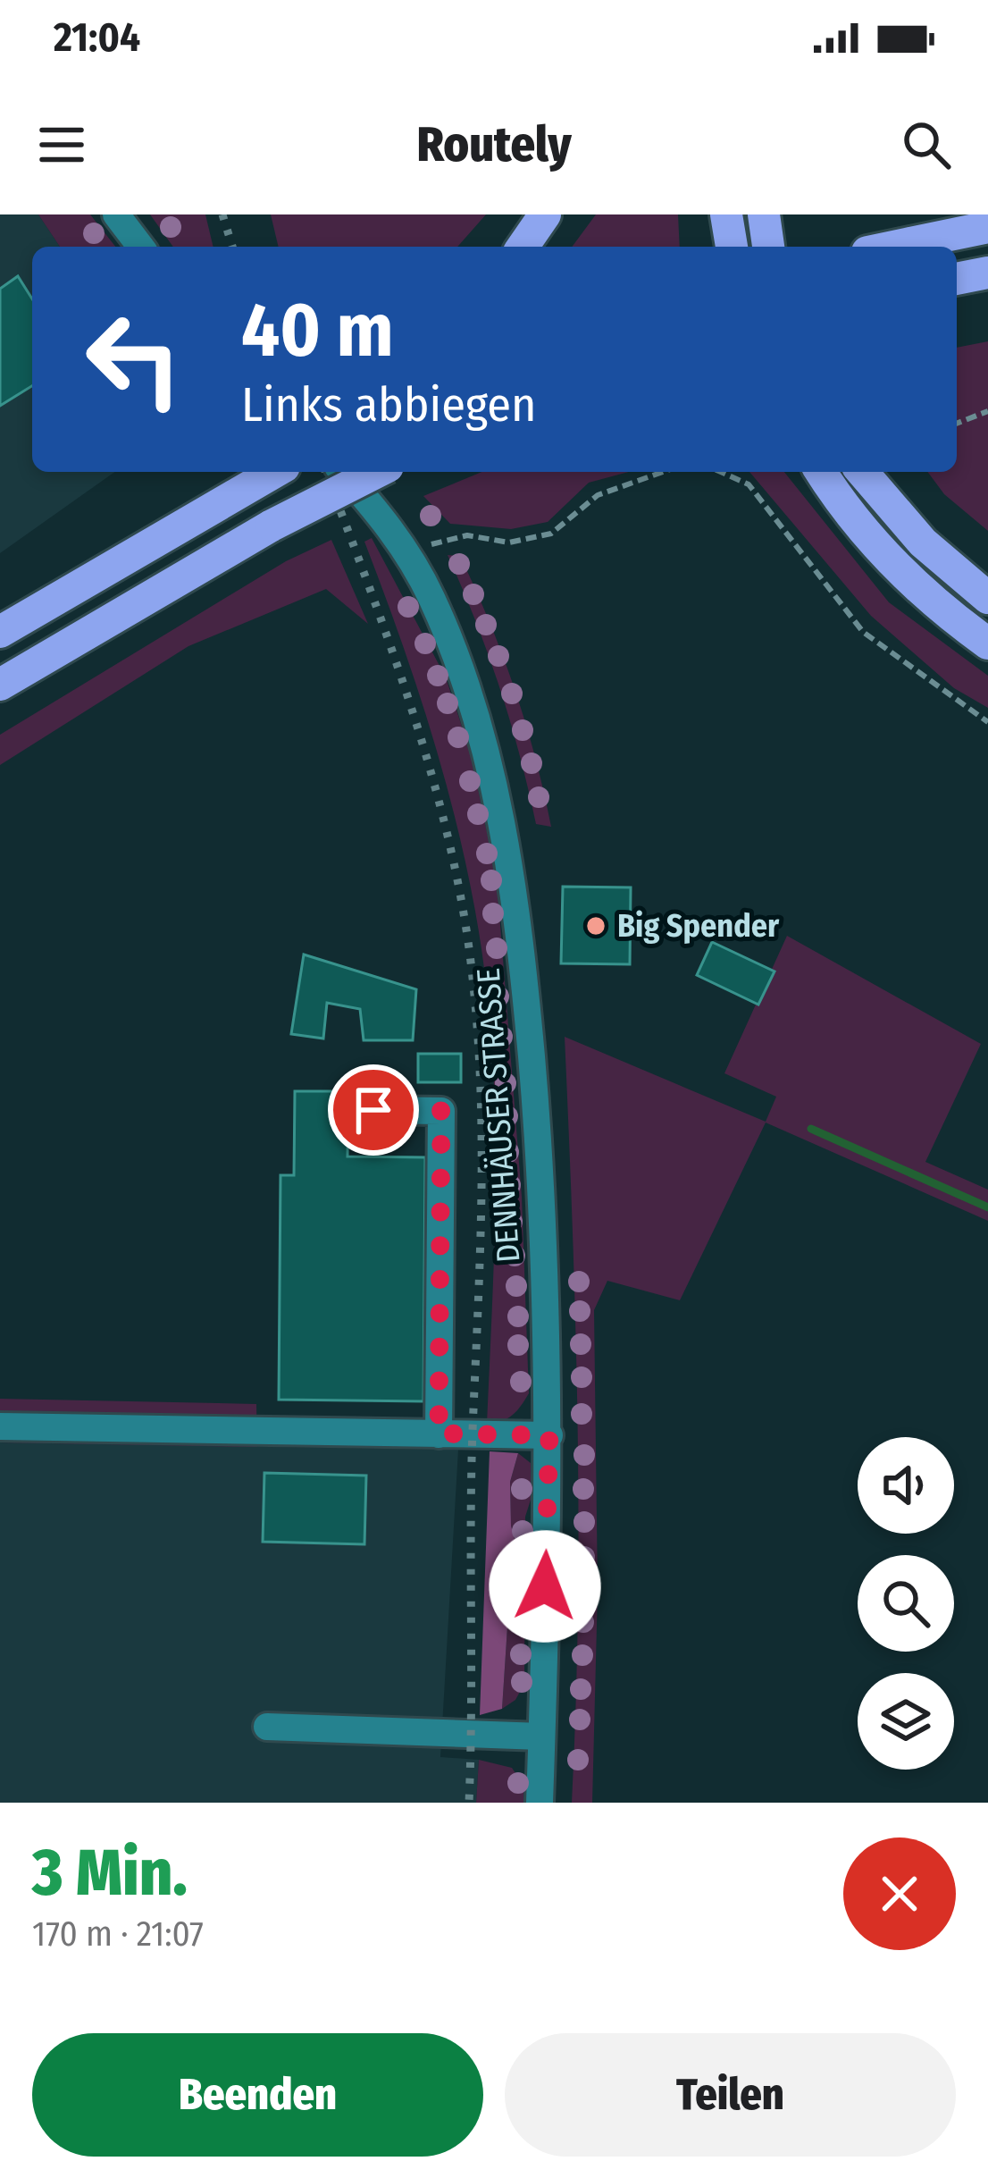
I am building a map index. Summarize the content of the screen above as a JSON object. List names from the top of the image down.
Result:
{
  "streets": {
    "street": ["DENNHÄUSER STRASSE"]
  },
  "places": ["Big Spender"],
  "page": {
    "status": "21:04",
    "header": "Routely",
    "turn": ["40 m", "Links abbiegen"],
    "heading": ["3 Min.", "170 m · 21:07"],
    "buttons": ["Beenden", "Teilen"]
  }
}
